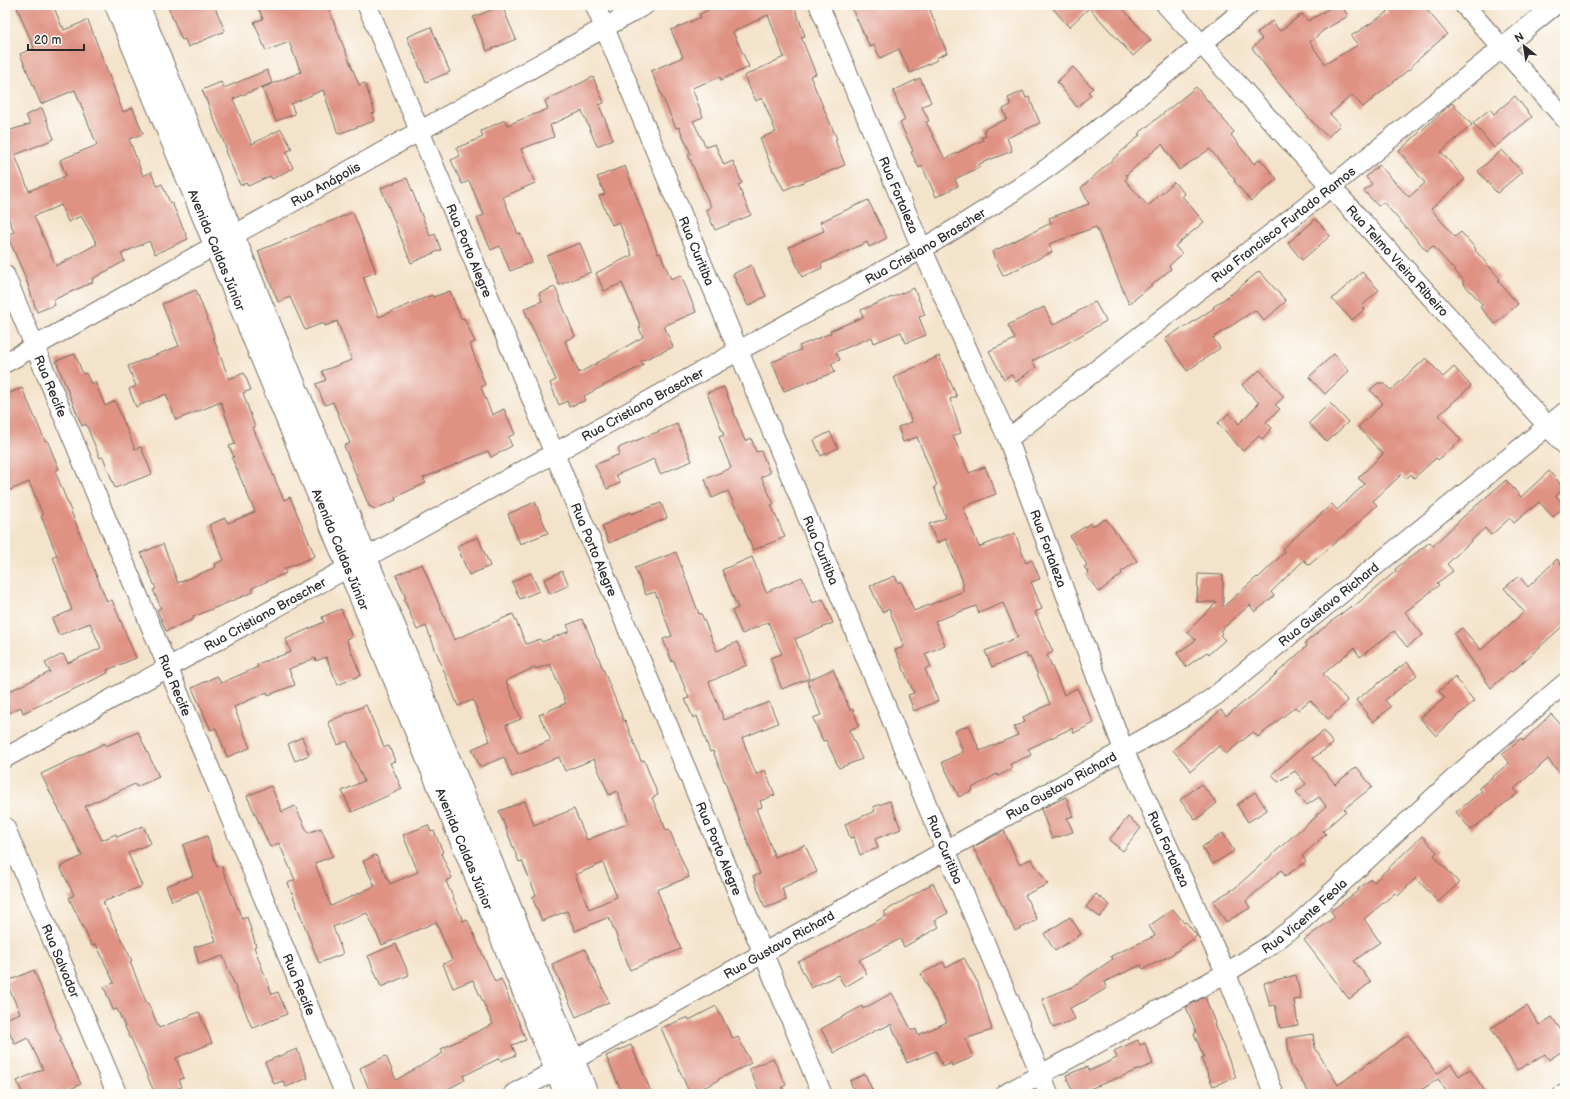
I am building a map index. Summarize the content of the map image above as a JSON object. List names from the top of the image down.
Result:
{
  "streets": {
    "main road": ["Avenida Caldas Júnior"],
    "street": [
      "Rua Anápolis",
      "Rua Fortaleza",
      "Rua Francisco Furtado Ramos",
      "Rua Cristiano Brascher",
      "Rua Porto Alegre",
      "Rua Curitiba",
      "Rua Telmo Vieira Ribeiro",
      "Rua Recife",
      "Rua Gustavo Richard",
      "Rua Vicente Feola",
      "Rua Salvador"
    ]
  },
  "crossings": [
    ["Rua Anápolis", "Avenida Caldas Júnior"],
    ["Rua Anápolis", "Rua Porto Alegre"],
    ["Rua Anápolis", "Rua Curitiba"],
    ["Rua Anápolis", "Rua Recife"],
    ["Rua Fortaleza", "Rua Francisco Furtado Ramos"],
    ["Rua Fortaleza", "Rua Cristiano Brascher"],
    ["Rua Fortaleza", "Rua Gustavo Richard"],
    ["Rua Fortaleza", "Rua Vicente Feola"],
    ["Rua Francisco Furtado Ramos", "Rua Telmo Vieira Ribeiro"],
    ["Rua Cristiano Brascher", "Avenida Caldas Júnior"],
    ["Rua Cristiano Brascher", "Rua Porto Alegre"],
    ["Rua Cristiano Brascher", "Rua Curitiba"],
    ["Rua Cristiano Brascher", "Rua Telmo Vieira Ribeiro"],
    ["Rua Cristiano Brascher", "Rua Recife"],
    ["Avenida Caldas Júnior", "Rua Gustavo Richard"],
    ["Rua Porto Alegre", "Rua Gustavo Richard"],
    ["Rua Curitiba", "Rua Gustavo Richard"],
    ["Rua Curitiba", "Rua Vicente Feola"],
    ["Rua Telmo Vieira Ribeiro", "Rua Gustavo Richard"]
  ],
  "scale_bar": "20 m",
  "north": "top left"
}
